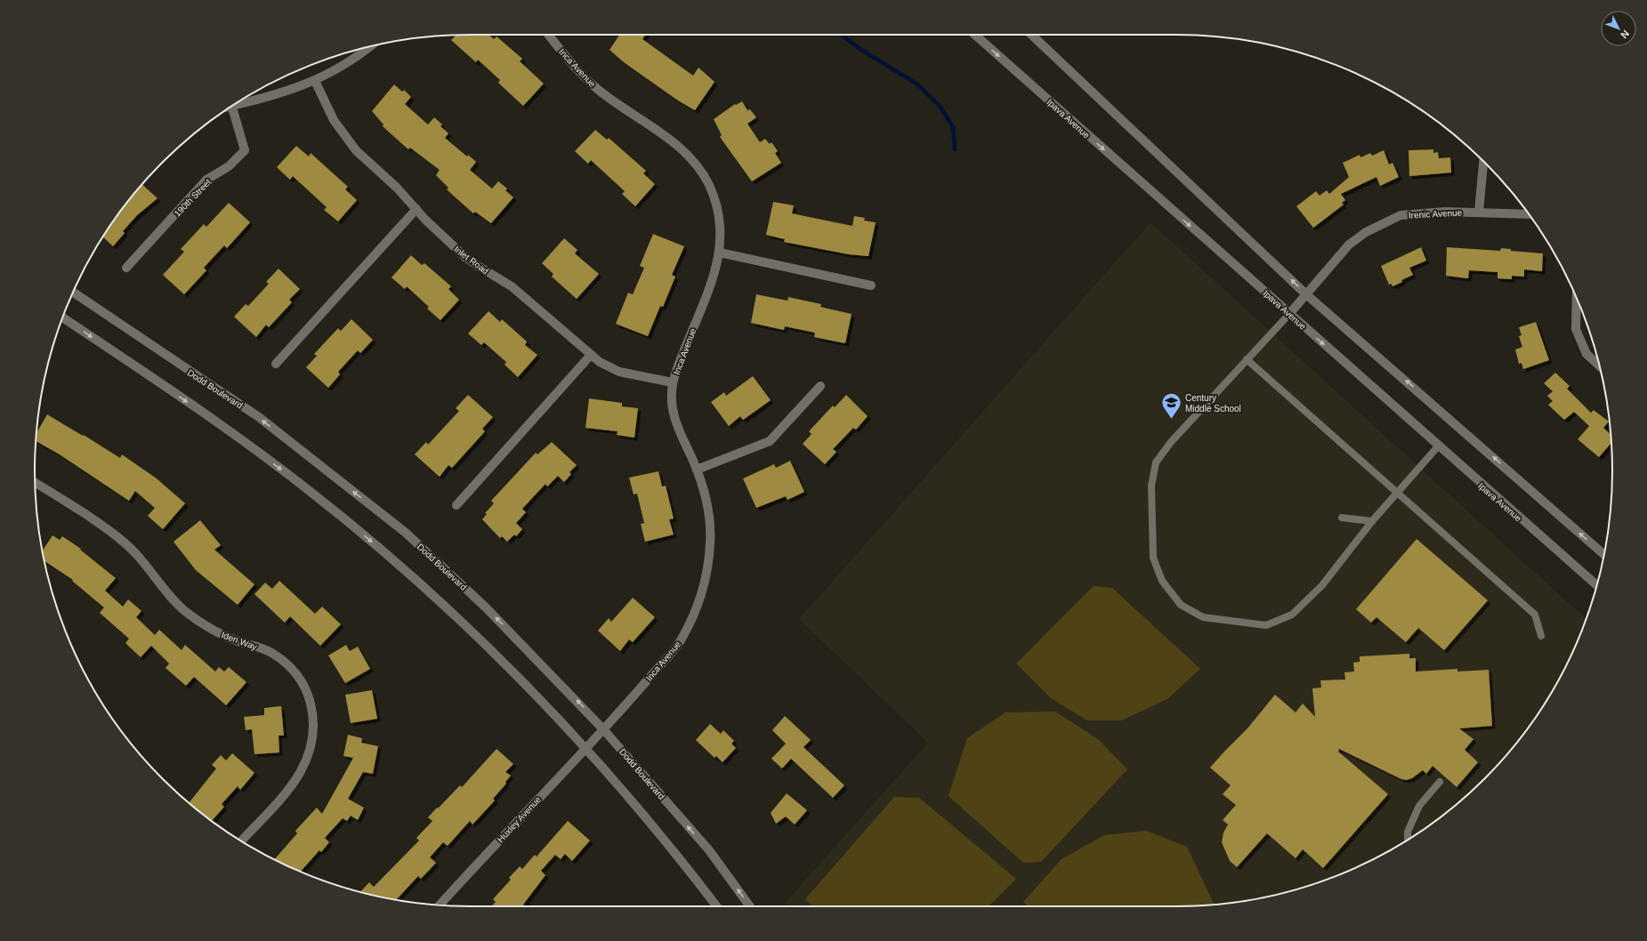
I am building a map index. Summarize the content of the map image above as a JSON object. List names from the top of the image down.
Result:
{
  "streets": {
    "street": [
      "Inca Avenue",
      "Ipava Avenue",
      "190th Street",
      "Irenic Avenue",
      "Inlet Road",
      "Dodd Boulevard",
      "Iden Way",
      "Huxley Avenue"
    ]
  },
  "crossings": [
    ["Inca Avenue", "Inlet Road"],
    ["Inca Avenue", "Dodd Boulevard"],
    ["Inca Avenue", "Huxley Avenue"],
    ["Ipava Avenue", "Irenic Avenue"],
    ["Dodd Boulevard", "Huxley Avenue"]
  ],
  "places": {
    "school or university": ["Century Middle School"]
  },
  "north": "bottom right"
}
